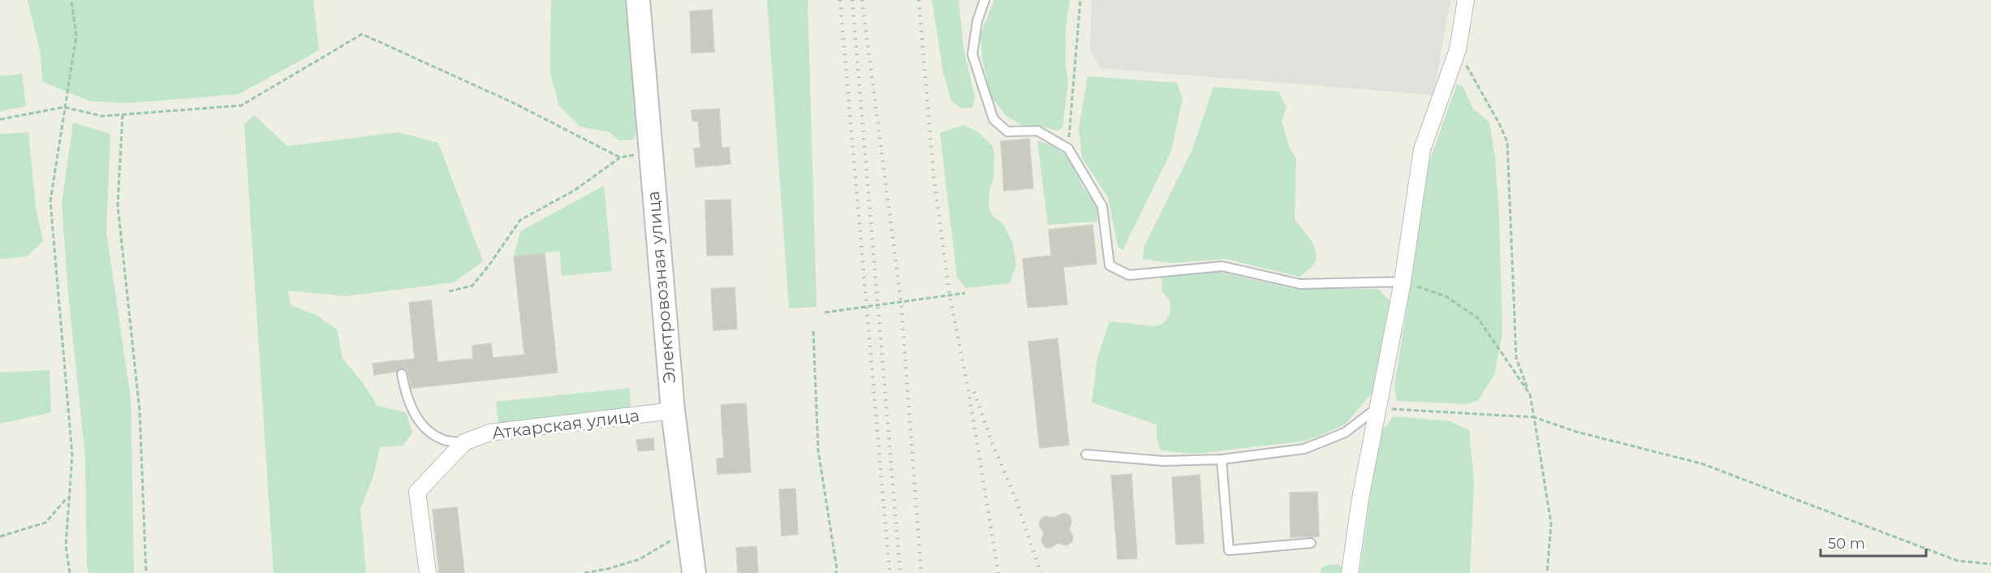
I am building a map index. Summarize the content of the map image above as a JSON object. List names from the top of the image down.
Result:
{
  "streets": {
    "street": ["Электровозная улица", "Аткарская улица"]
  },
  "crossings": [
    ["Электровозная улица", "Аткарская улица"]
  ],
  "scale_bar": "50 m"
}
